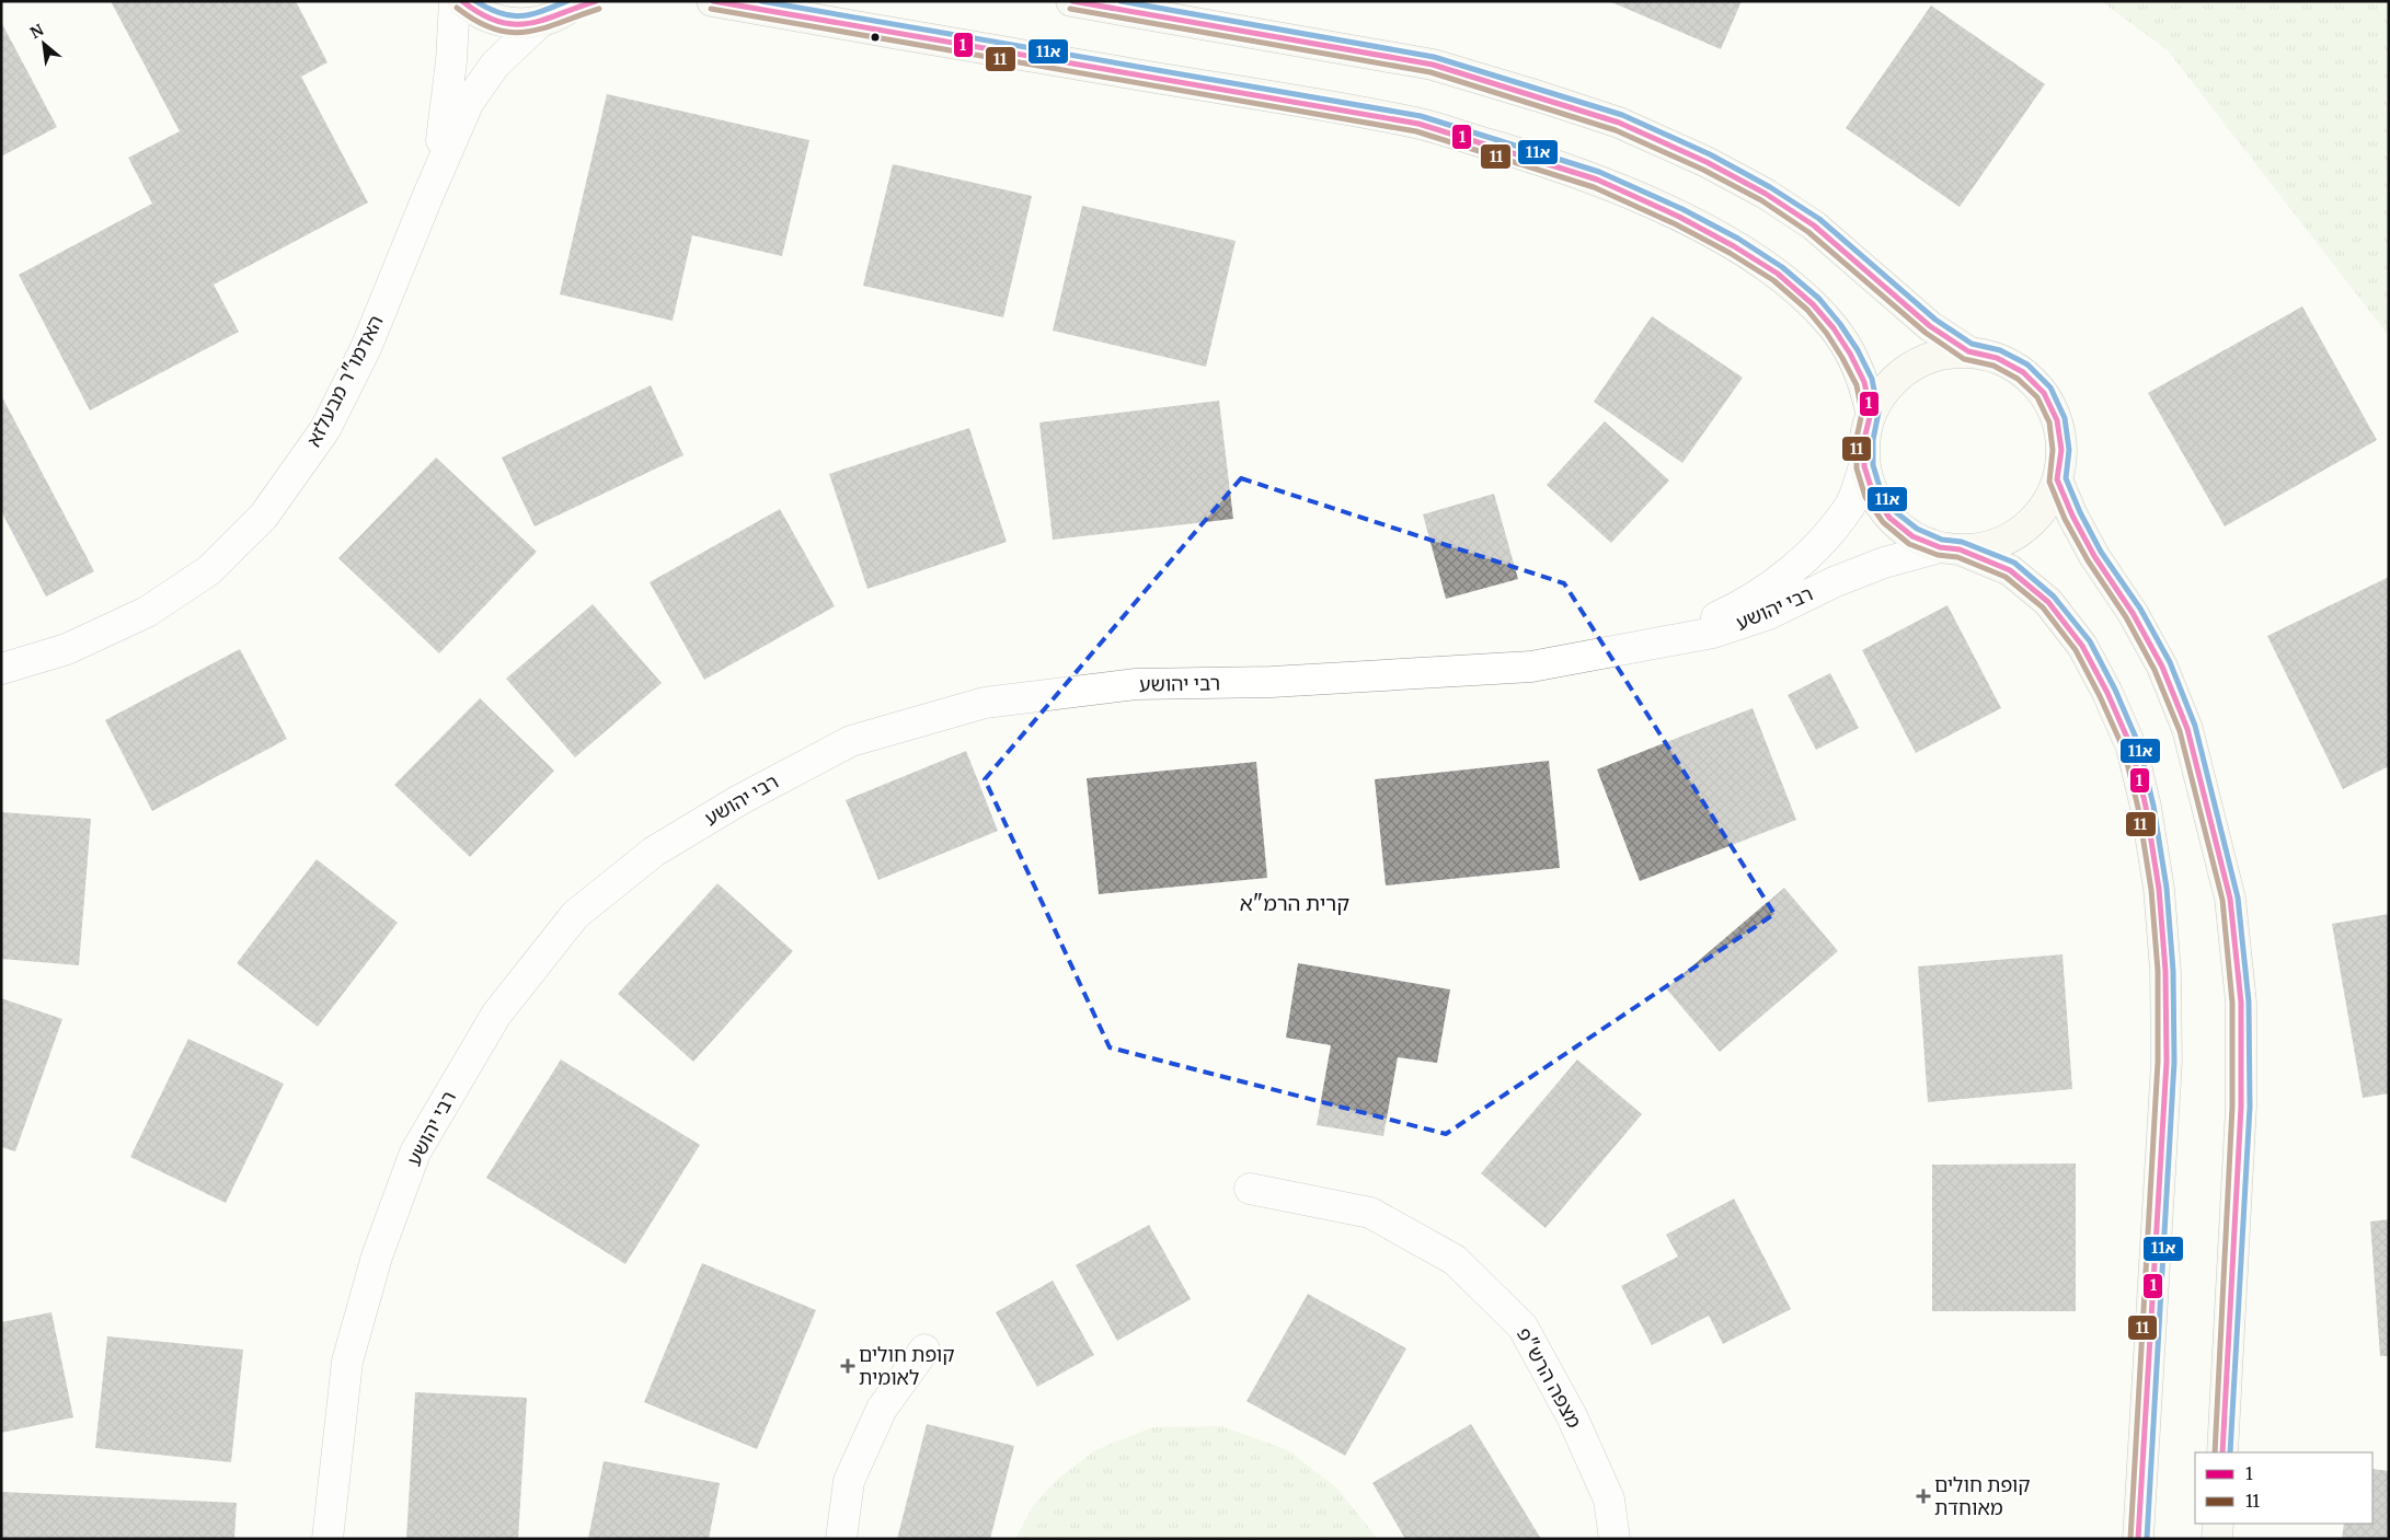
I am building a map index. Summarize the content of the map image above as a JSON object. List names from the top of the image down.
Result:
{
  "streets": {
    "street": ["האדמו\"ר מבעלזא", "רבי יהושע", "מצפה הרש\"פ"]
  },
  "districts": ["קרית הרמ\"א"],
  "places": {
    "health": ["קופת חולים לאומית", "קופת חולים מאוחדת"]
  },
  "lines": ["transit line 1", "transit line 11א", "transit line 11"],
  "legend": ["1", "11"],
  "north": "top left"
}
